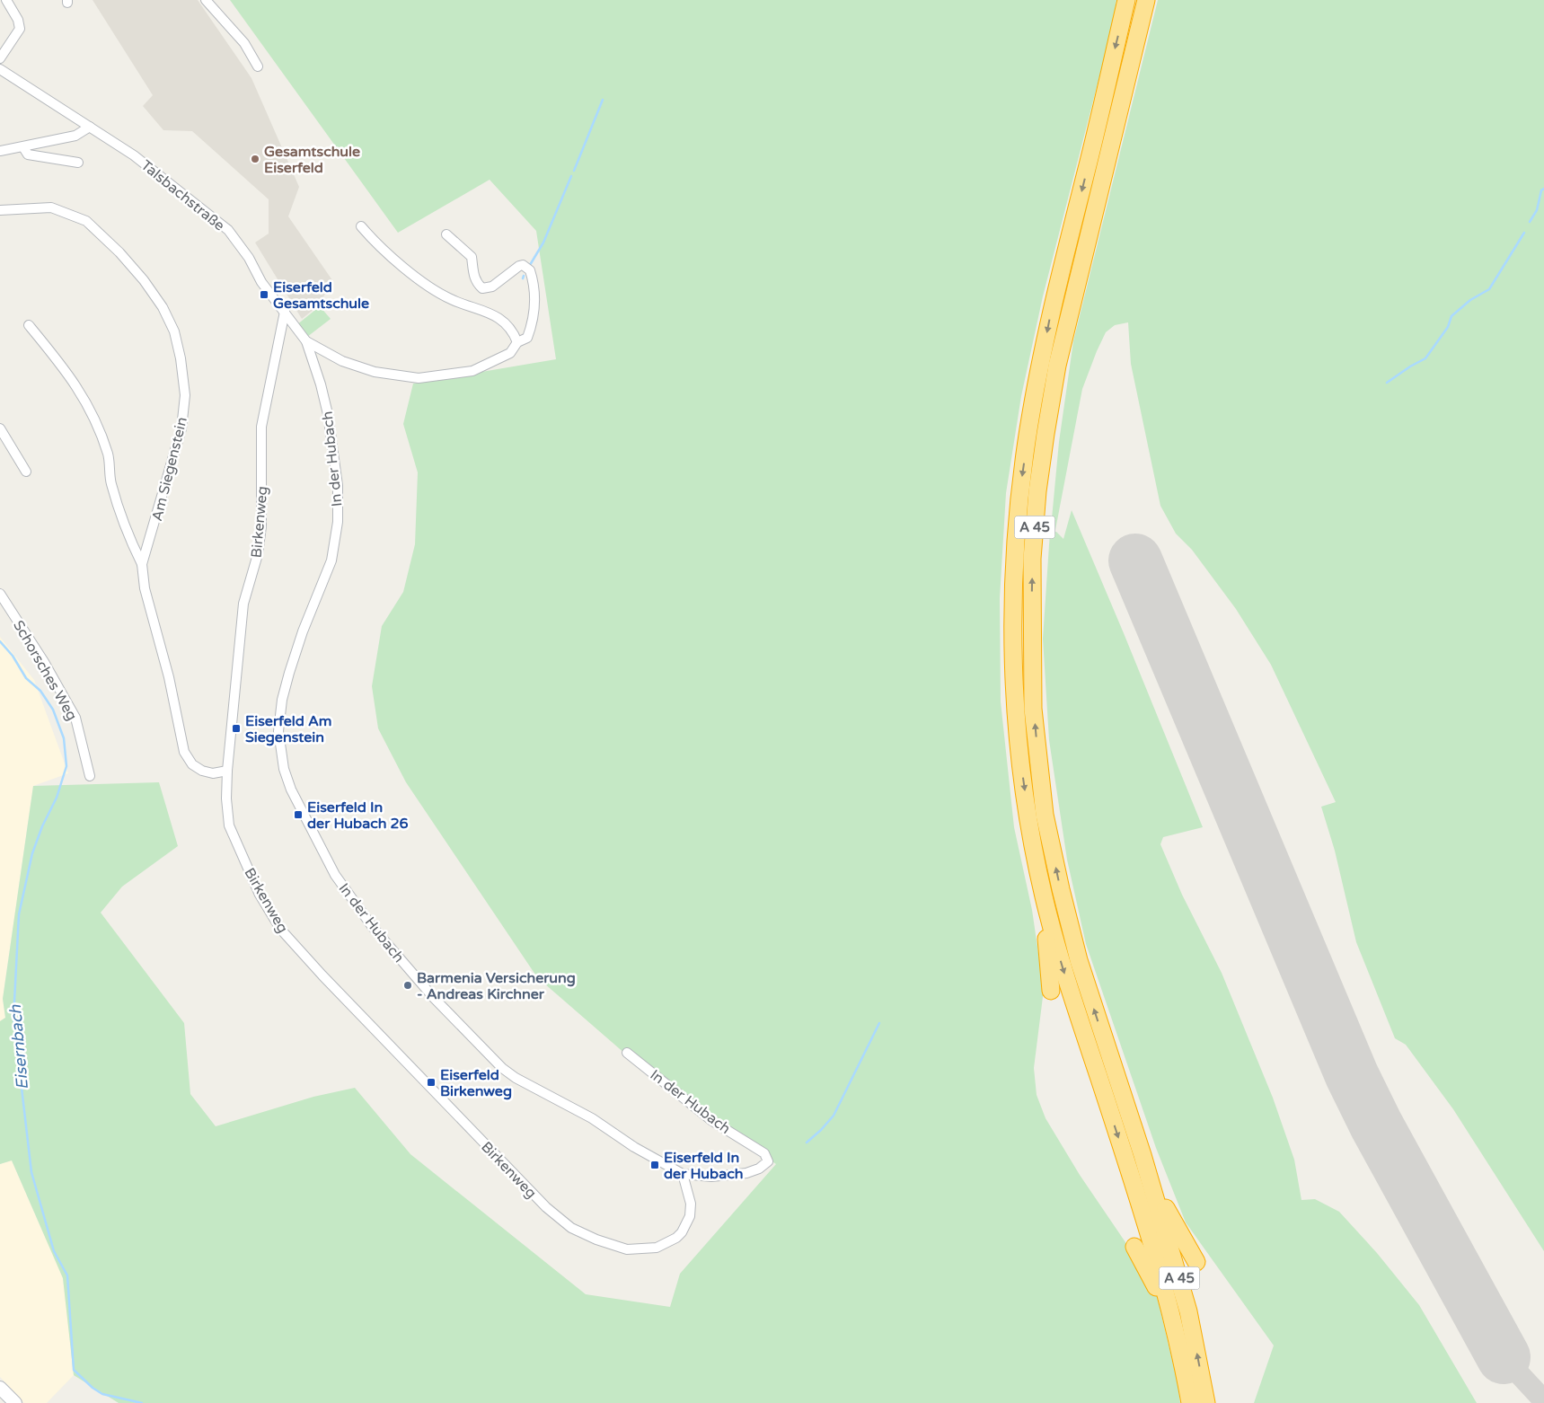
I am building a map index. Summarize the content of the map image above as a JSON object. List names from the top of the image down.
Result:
{
  "streets": {
    "highway": ["A 45"],
    "street": [
      "Talsbachstraße",
      "In der Hubach",
      "Am Siegenstein",
      "Birkenweg",
      "Schorsches Weg"
    ]
  },
  "crossings": [
    ["Talsbachstraße", "In der Hubach"],
    ["Talsbachstraße", "Birkenweg"],
    ["In der Hubach", "Birkenweg"],
    ["Am Siegenstein", "Birkenweg"]
  ],
  "water": ["Eisernbach"],
  "places": {
    "other": ["Gesamtschule Eiserfeld", "Barmenia Versicherung - Andreas Kirchner"],
    "transit": [
      "Eiserfeld Gesamtschule",
      "Eiserfeld Am Siegenstein",
      "Eiserfeld In der Hubach 26",
      "Eiserfeld Birkenweg",
      "Eiserfeld In der Hubach"
    ]
  }
}
